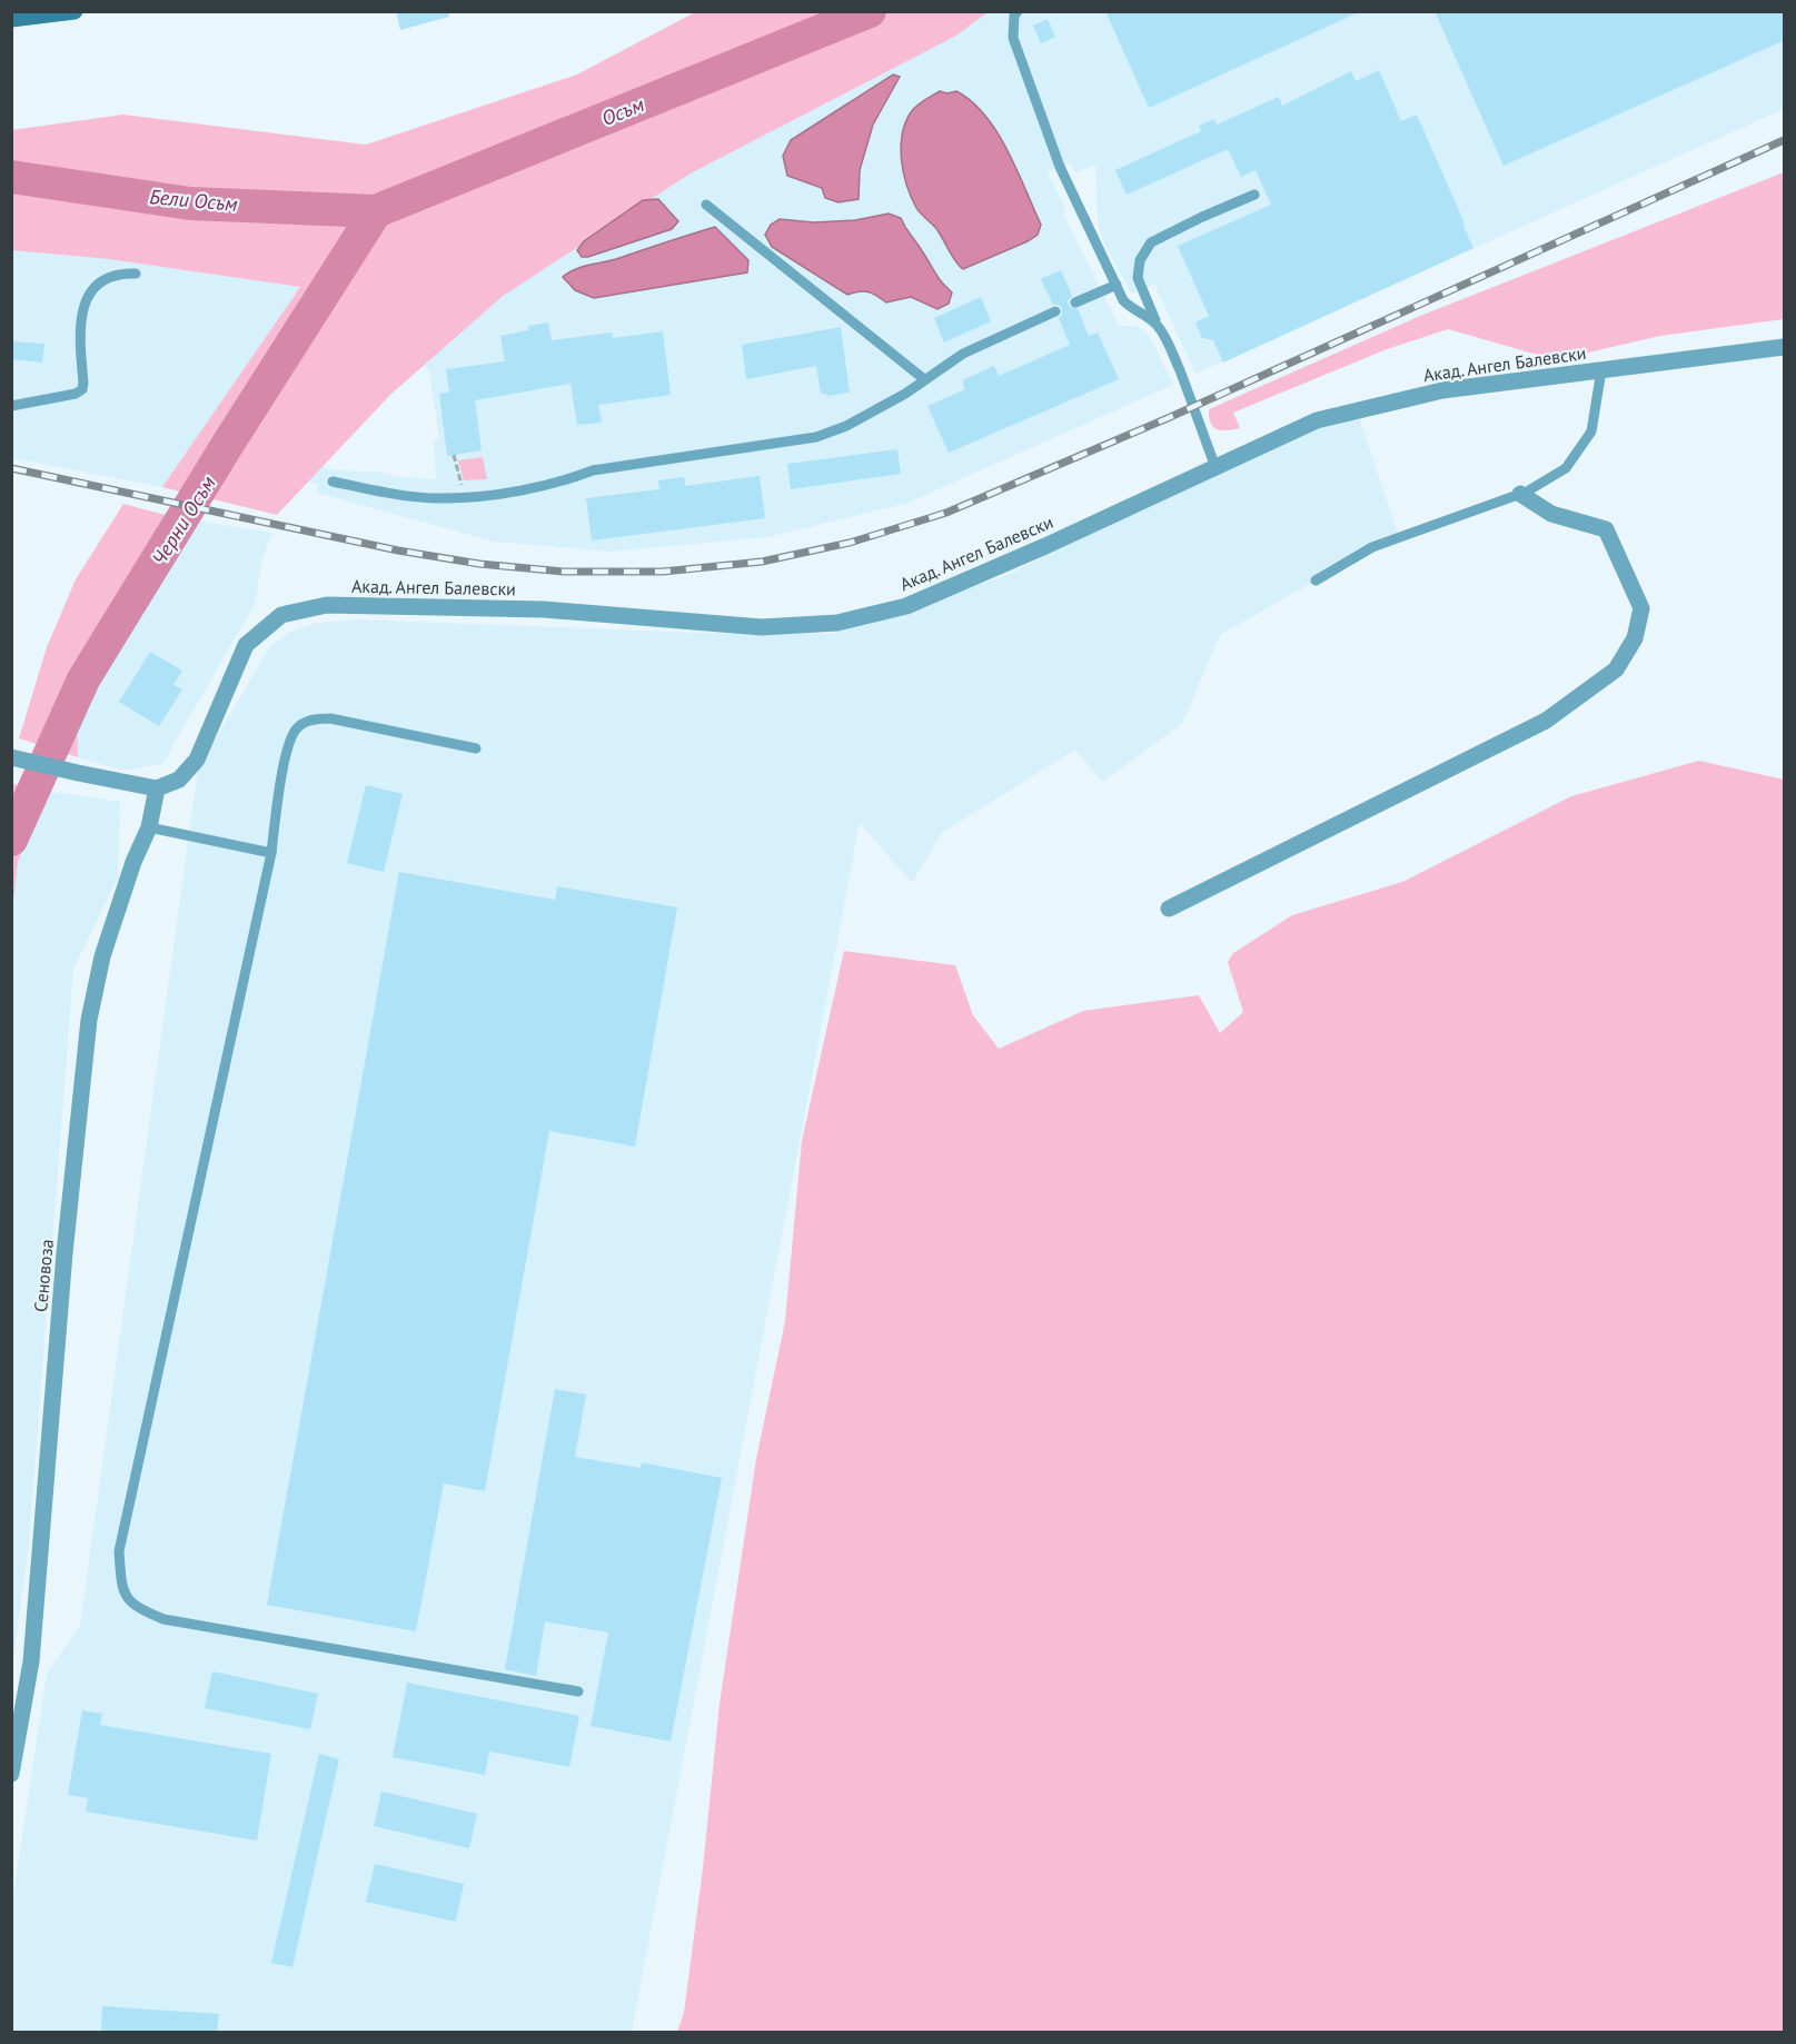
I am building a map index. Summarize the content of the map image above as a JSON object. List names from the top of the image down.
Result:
{
  "streets": {
    "street": ["Акад. Ангел Балевски", "Сеновоза"]
  },
  "crossings": [
    ["Акад. Ангел Балевски", "Сеновоза"]
  ],
  "water": ["Осъм", "Бели Осъм", "Черни Осъм"]
}
